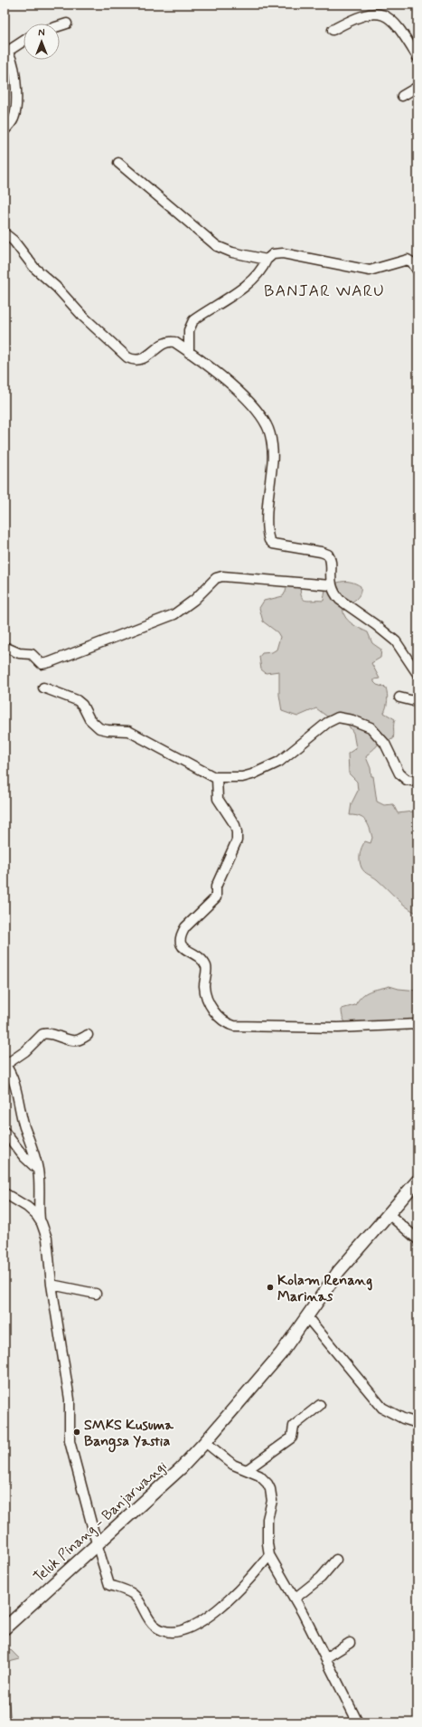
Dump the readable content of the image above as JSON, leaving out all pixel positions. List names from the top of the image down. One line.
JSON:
{"streets":{"main road":["Teluk Pinang - Banjarwangi"]},"districts":["BANJAR WARU"],"places":["Kolam Renang Marinas","SMKS Kusuma Bangsa Yastia"],"north":"top"}
